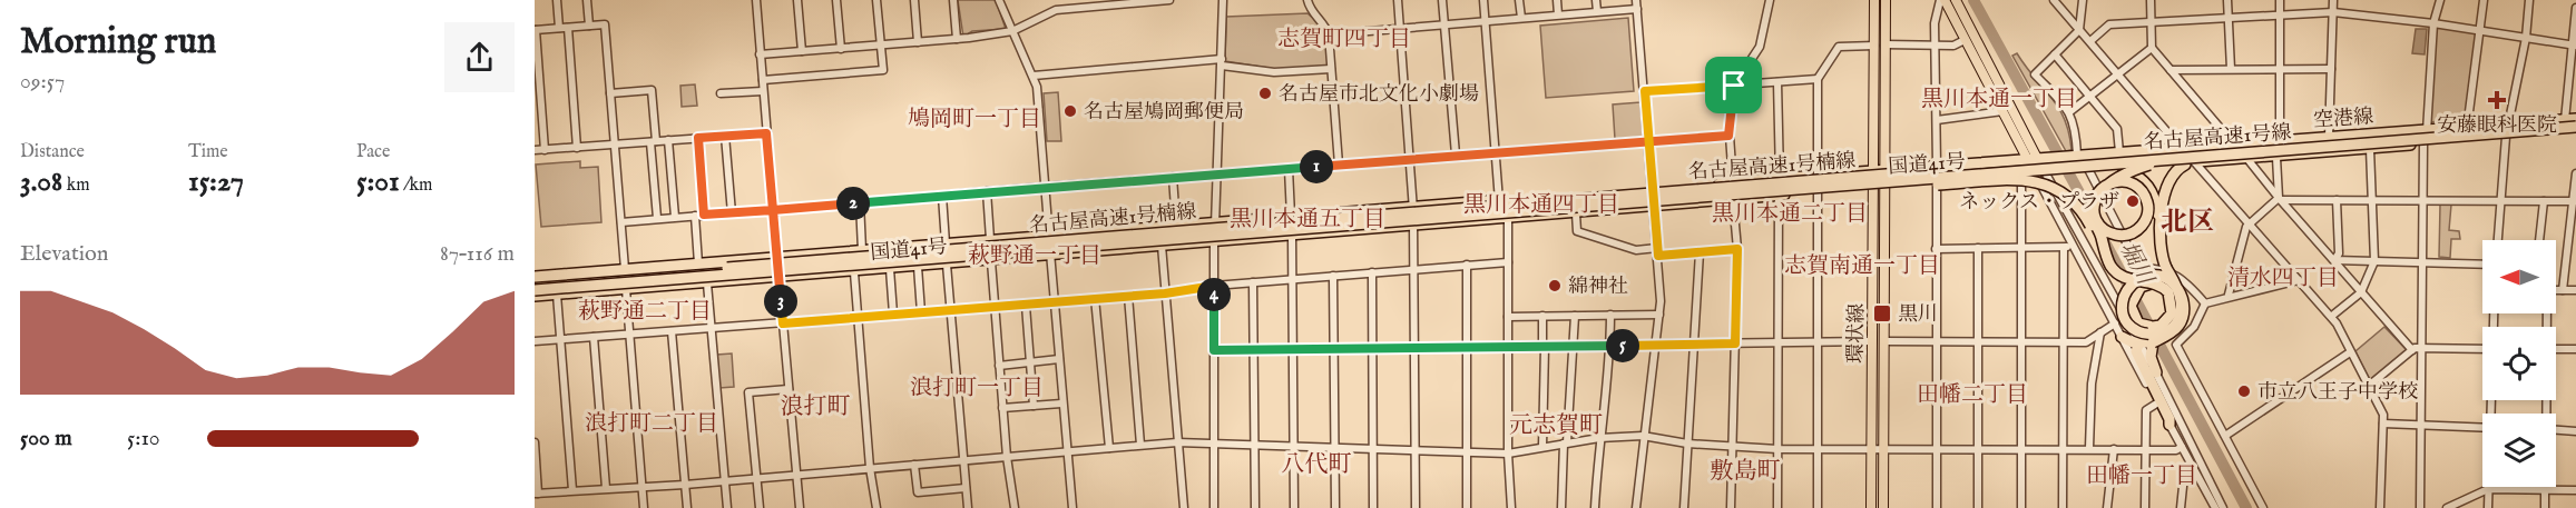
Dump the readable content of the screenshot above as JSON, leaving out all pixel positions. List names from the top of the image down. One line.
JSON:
{"streets":{"highway":["空港線","名古屋高速1号線","国道41号","名古屋高速1号楠線"],"main road":["環状線"]},"crossings":[["空港線","名古屋高速1号線"],["空港線","国道41号"],["名古屋高速1号線","名古屋高速1号楠線"],["国道41号","環状線"]],"districts":["志賀町四丁目","黒川本通一丁目","鳩岡町一丁目","黒川本通四丁目","黒川本通二丁目","黒川本通五丁目","北区","萩野通一丁目","志賀南通一丁目","清水四丁目","萩野通二丁目","浪打町一丁目","田幡二丁目","浪打町","浪打町二丁目","元志賀町","八代町","敷島町","田幡一丁目"],"water":["堀川"],"places":{"other":["名古屋市北文化小劇場","名古屋鳩岡郵便局","ネックス・プラザ","綿神社","市立八王子中学校"],"health":["安藤眼科医院"],"transit":["黒川"]},"north":"left","page":{"heading":["Morning run","09:57"],"stats":[["Distance","3.08 km"],["Time","15:27"],["Pace","5:01 /km"]],"pins":["1","2","4","3","5"],"chart":["Elevation","87–116 m"],"list":[{"name":"500 m","note":"5:10"}]}}
